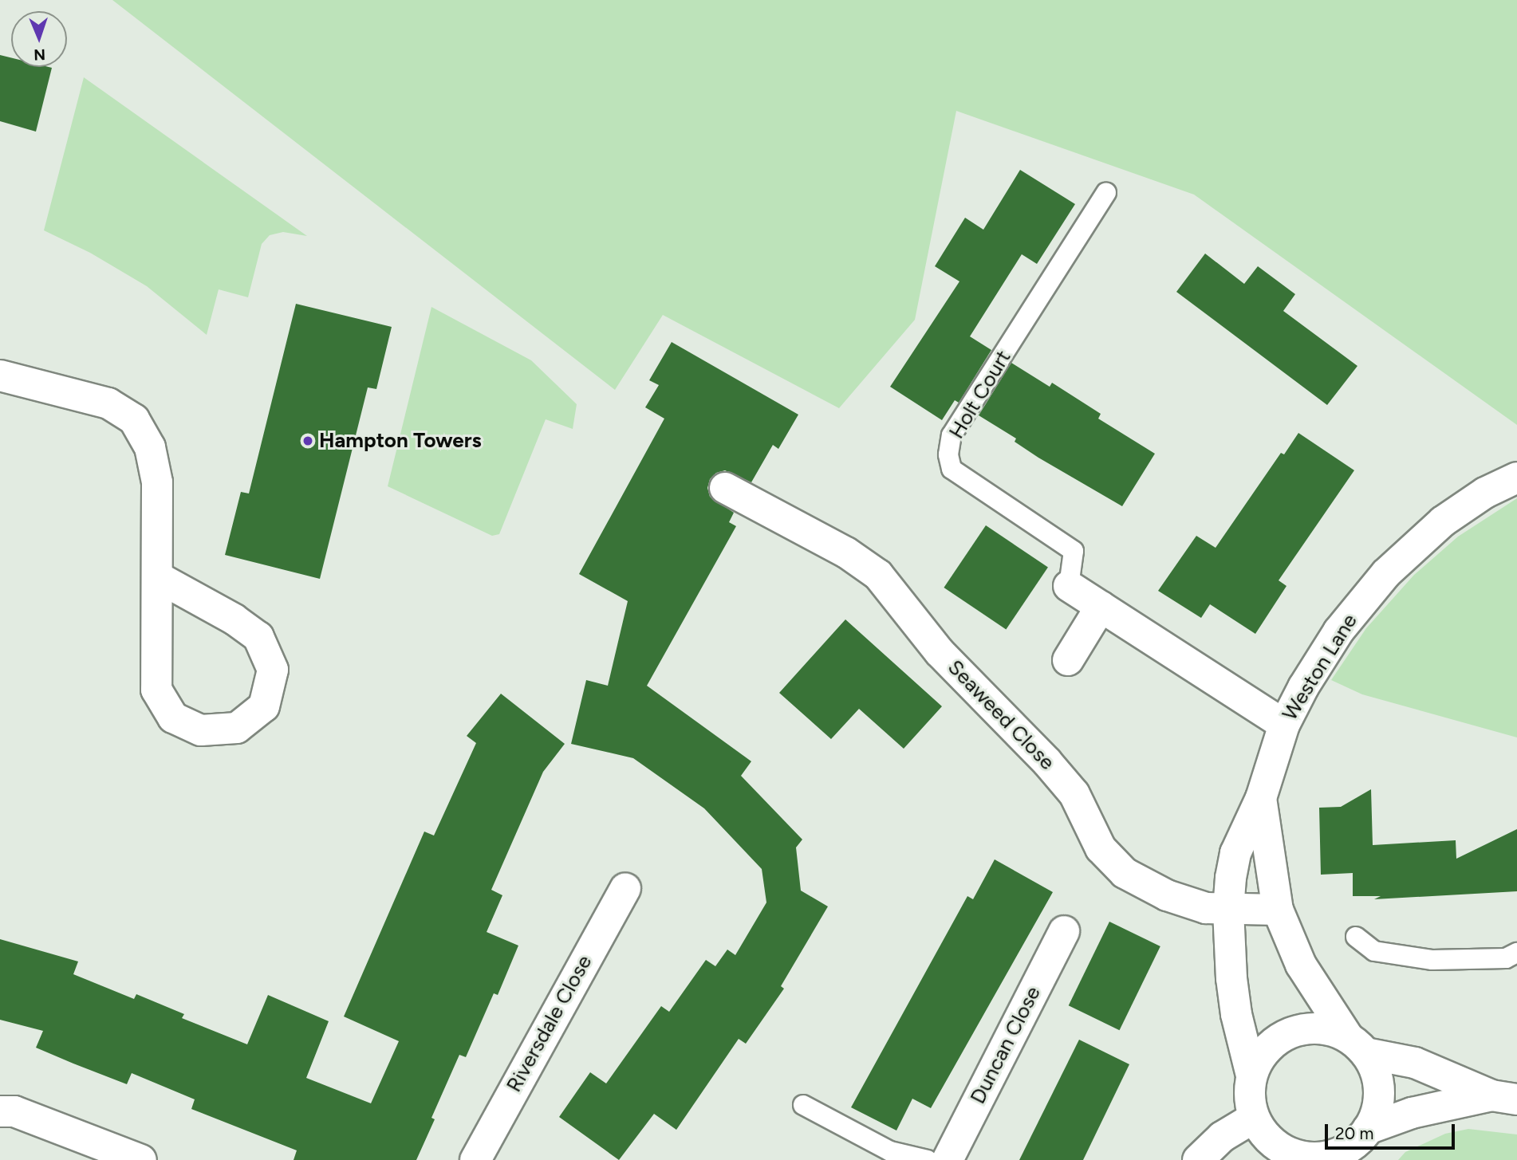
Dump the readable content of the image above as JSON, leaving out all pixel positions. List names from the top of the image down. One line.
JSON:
{"streets":{"street":["Holt Court","Weston Lane","Seaweed Close","Riversdale Close","Duncan Close"]},"crossings":[["Holt Court","Weston Lane"],["Weston Lane","Seaweed Close"]],"places":["Hampton Towers"],"scale_bar":"20 m","north":"bottom"}
